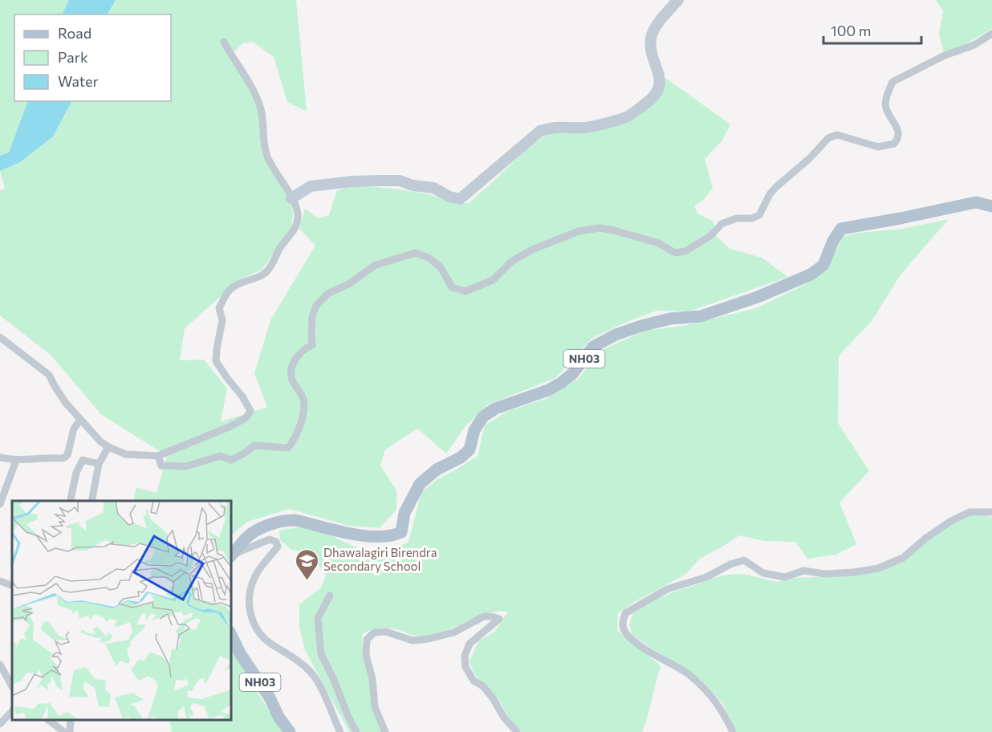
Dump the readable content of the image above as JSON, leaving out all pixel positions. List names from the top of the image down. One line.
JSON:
{"streets":{"main road":["NH03"]},"places":{"school or university":["Dhawalagiri Birendra Secondary School"]},"legend":["Road","Park","Water"],"scale_bar":"100 m"}
